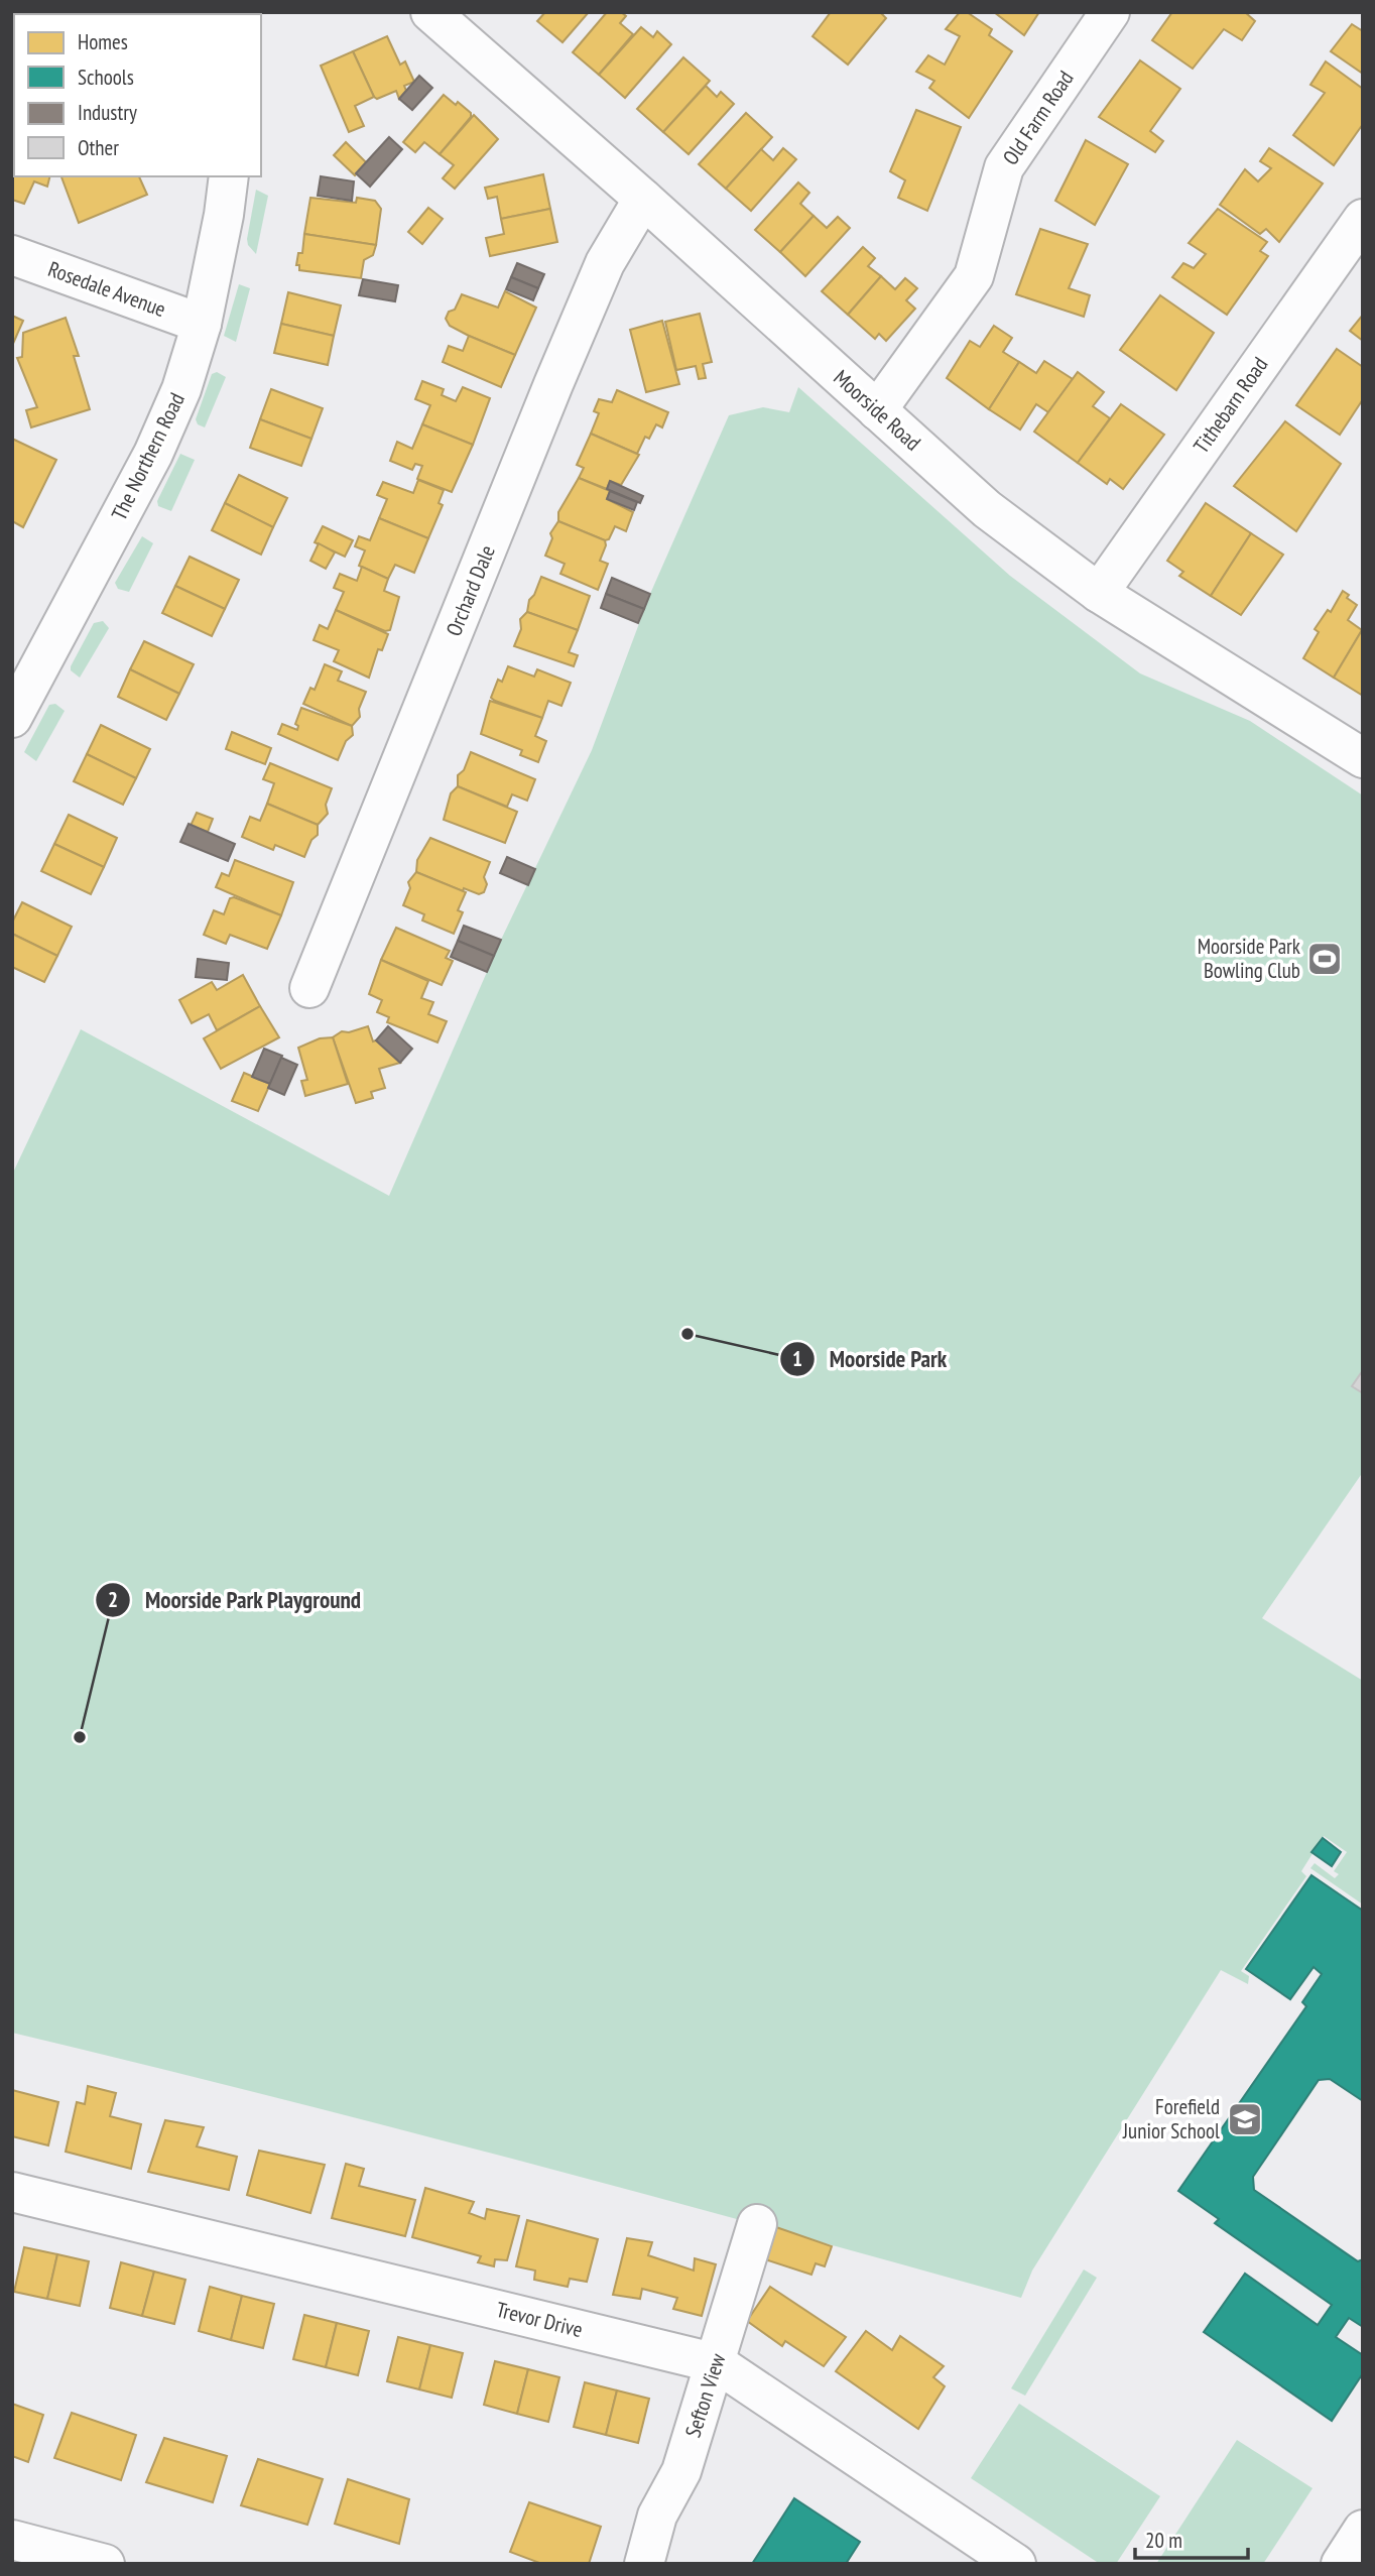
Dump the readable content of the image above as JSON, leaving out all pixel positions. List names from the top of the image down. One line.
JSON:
{"streets":{"street":["Old Farm Road","Rosedale Avenue","Tithebarn Road","Moorside Road","The Northern Road","Orchard Dale","Trevor Drive","Sefton View"]},"crossings":[["Old Farm Road","Moorside Road"],["Rosedale Avenue","The Northern Road"],["Tithebarn Road","Moorside Road"],["Moorside Road","Orchard Dale"],["Trevor Drive","Sefton View"]],"places":{"sports":["Moorside Park Bowling Club"],"other":["Moorside Park","Moorside Park Playground"],"school or university":["Forefield Junior School"]},"legend":["Homes","Schools","Industry","Other"],"scale_bar":"20 m"}
